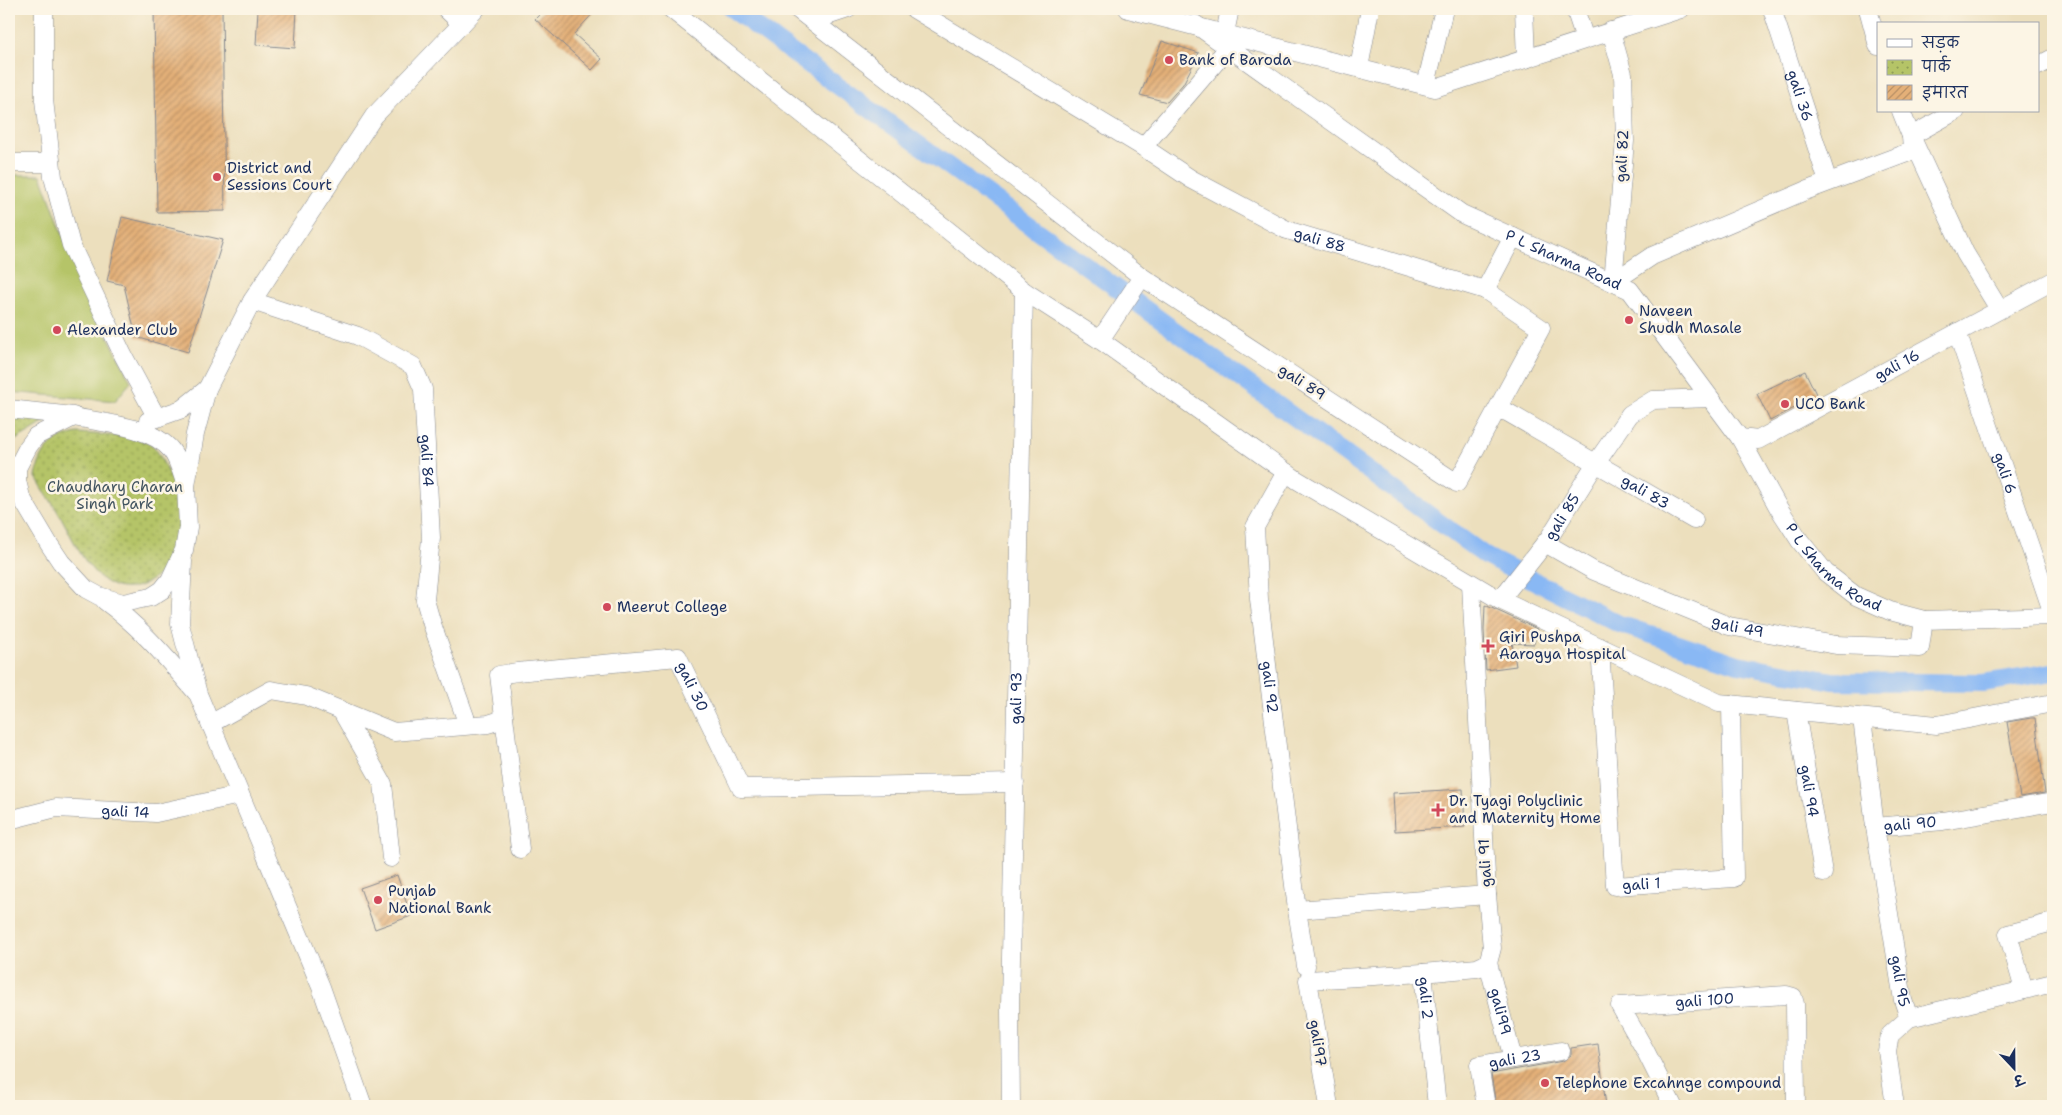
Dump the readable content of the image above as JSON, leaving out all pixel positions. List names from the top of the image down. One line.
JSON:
{"streets":{"street":["gali 36","gali 82","gali 88","P L Sharma Road","gali 16","gali 89","gali 84","gali 6","gali 83","gali 85","gali 49","gali 30","gali 92","gali 93","gali 94","gali 14","gali 90","gali 91","gali 1","gali 95","gali 2","gali 100","gali99","gali97","gali 23"]},"crossings":[["gali 82","P L Sharma Road"],["gali 88","gali 89"],["gali 88","gali 83"],["P L Sharma Road","gali 16"],["P L Sharma Road","gali 6"],["P L Sharma Road","gali 85"],["P L Sharma Road","gali 49"],["gali 16","gali 6"],["gali 89","gali 83"],["gali 83","gali 85"],["gali 85","gali 49"],["gali 30","gali 93"],["gali 92","gali 91"],["gali 90","gali 95"],["gali 91","gali99"],["gali 2","gali97"],["gali99","gali 23"]],"parks":["Chaudhary Charan Singh Park"],"places":{"other":["Bank of Baroda","District and Sessions Court","Naveen Shudh Masale","Alexander Club","UCO Bank","Meerut College","Punjab National Bank","Telephone Excahnge compound"],"health":["Giri Pushpa Aarogya Hospital","Dr. Tyagi Polyclinic and Maternity Home"]},"legend":["सड़क","पार्क","इमारत"],"north":"bottom"}
